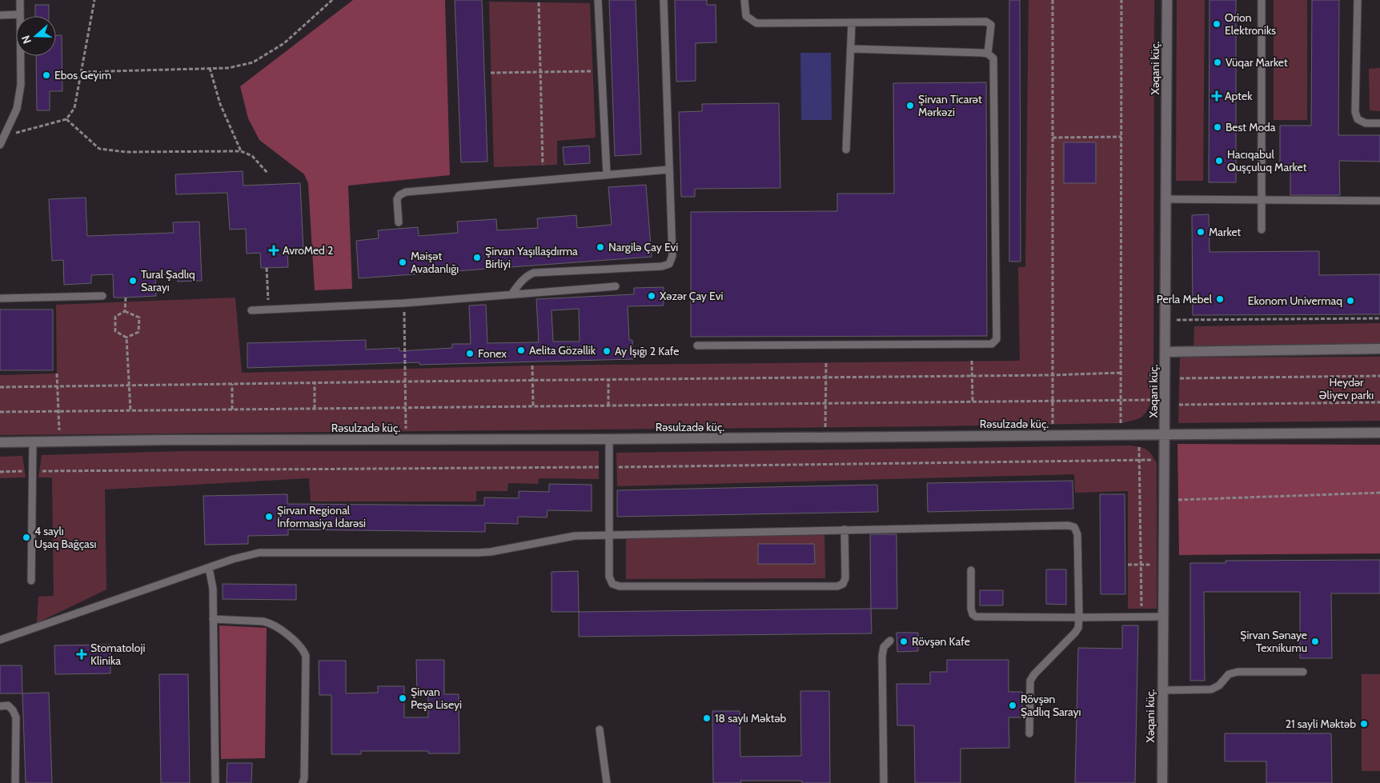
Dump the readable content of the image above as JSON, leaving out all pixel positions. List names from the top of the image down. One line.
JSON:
{"streets":{"main road":["Xəqani küç.","Rəsulzadə küç."]},"crossings":[["Xəqani küç.","Rəsulzadə küç."]],"parks":["Heydər Əliyev parkı"],"places":{"other":["Orion Elektroniks","Vüqar Market","Ebos Geyim","Şirvan Ticarət Mərkəzi","Best Moda","Hacıqabul Quşçuluq Market","Market","Nargilə Çay Evi","Şirvan Yaşıllaşdırma Birliyi","Məişət Avadanlığı","Tural Şadlıq Sarayı","Xəzər Çay Evi","Perla Mebel","Ekonom Univermaq","Aelita Gözəllik","Ay İşığı 2 Kafe","Fonex","Şirvan Regional İnformasiya İdarəsi","4 saylı Uşaq Bağçası","Rövşən Kafe","Şirvan Sənaye Texnikumu","Şirvan Peşə Liseyi","Rövşən Şadlıq Sarayı","18 saylı Məktəb","21 sayli Məktəb"],"health":["Aptek","AvroMed 2","Stomatoloji Klinika"]},"north":"left"}
